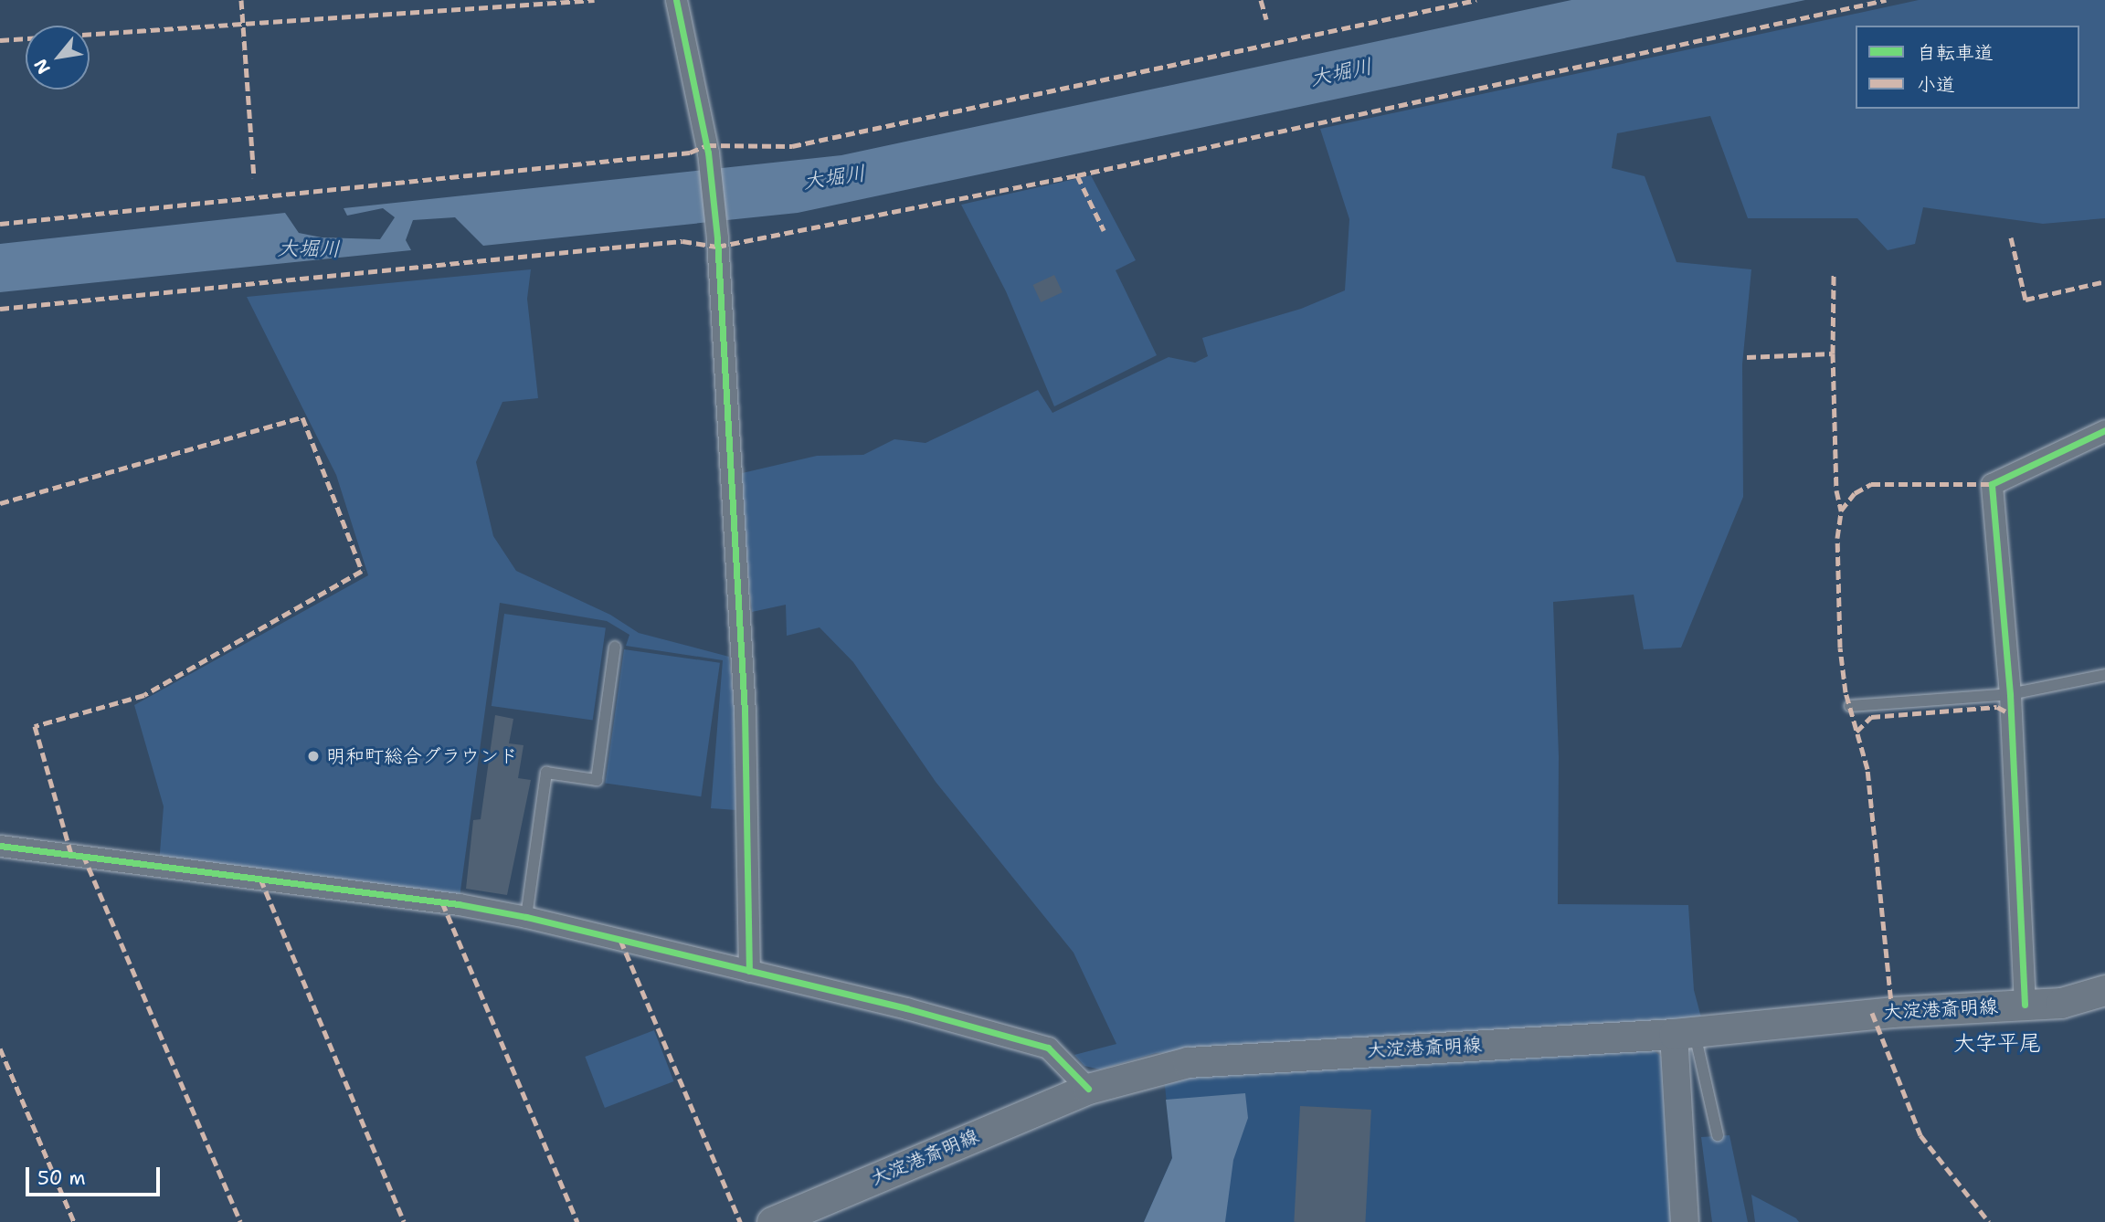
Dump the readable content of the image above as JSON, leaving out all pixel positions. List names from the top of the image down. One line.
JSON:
{"streets":{"main road":["大淀港斎明線"]},"districts":["大字平尾"],"water":["大堀川"],"places":["明和町総合グラウンド"],"legend":["自転車道","小道"],"scale_bar":"50 m","north":"bottom left"}
